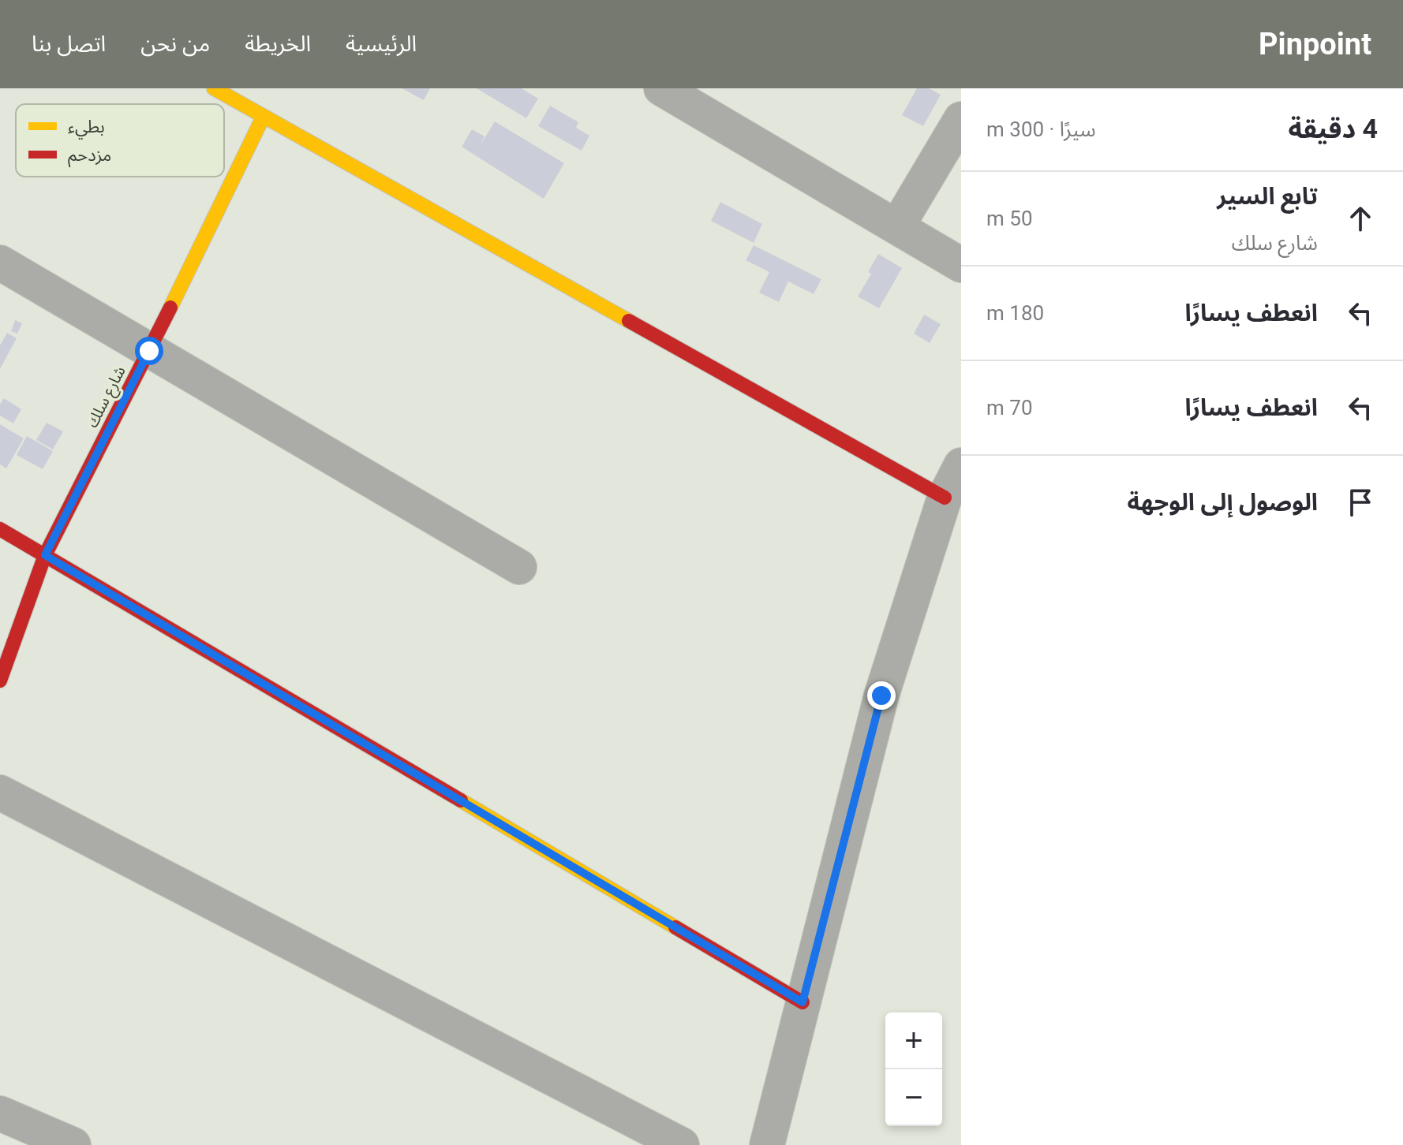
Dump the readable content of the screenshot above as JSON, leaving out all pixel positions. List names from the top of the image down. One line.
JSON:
{"streets":{"street":["شارع سلك"]},"legend":["بطيء","مزدحم"],"page":{"header":"Pinpoint","nav":["الرئيسية","الخريطة","من نحن","اتصل بنا"],"heading":["4 دقيقة","سيرًا · 300 m"],"list":[["تابع السير","شارع سلك","50 m"],["انعطف يسارًا","180 m"],["انعطف يسارًا","70 m"],"الوصول إلى الوجهة"],"map_buttons":["+","−"]}}
